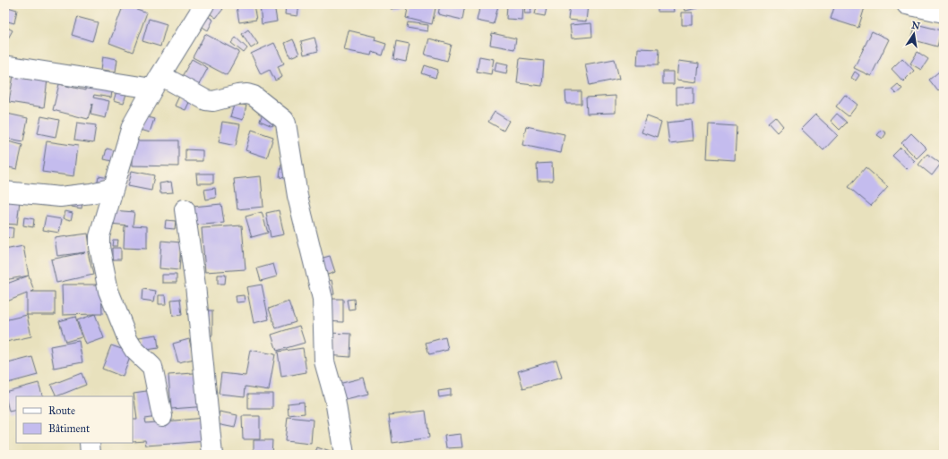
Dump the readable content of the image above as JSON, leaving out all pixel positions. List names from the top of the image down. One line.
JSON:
{"legend":["Route","Bâtiment"],"north":"top"}
